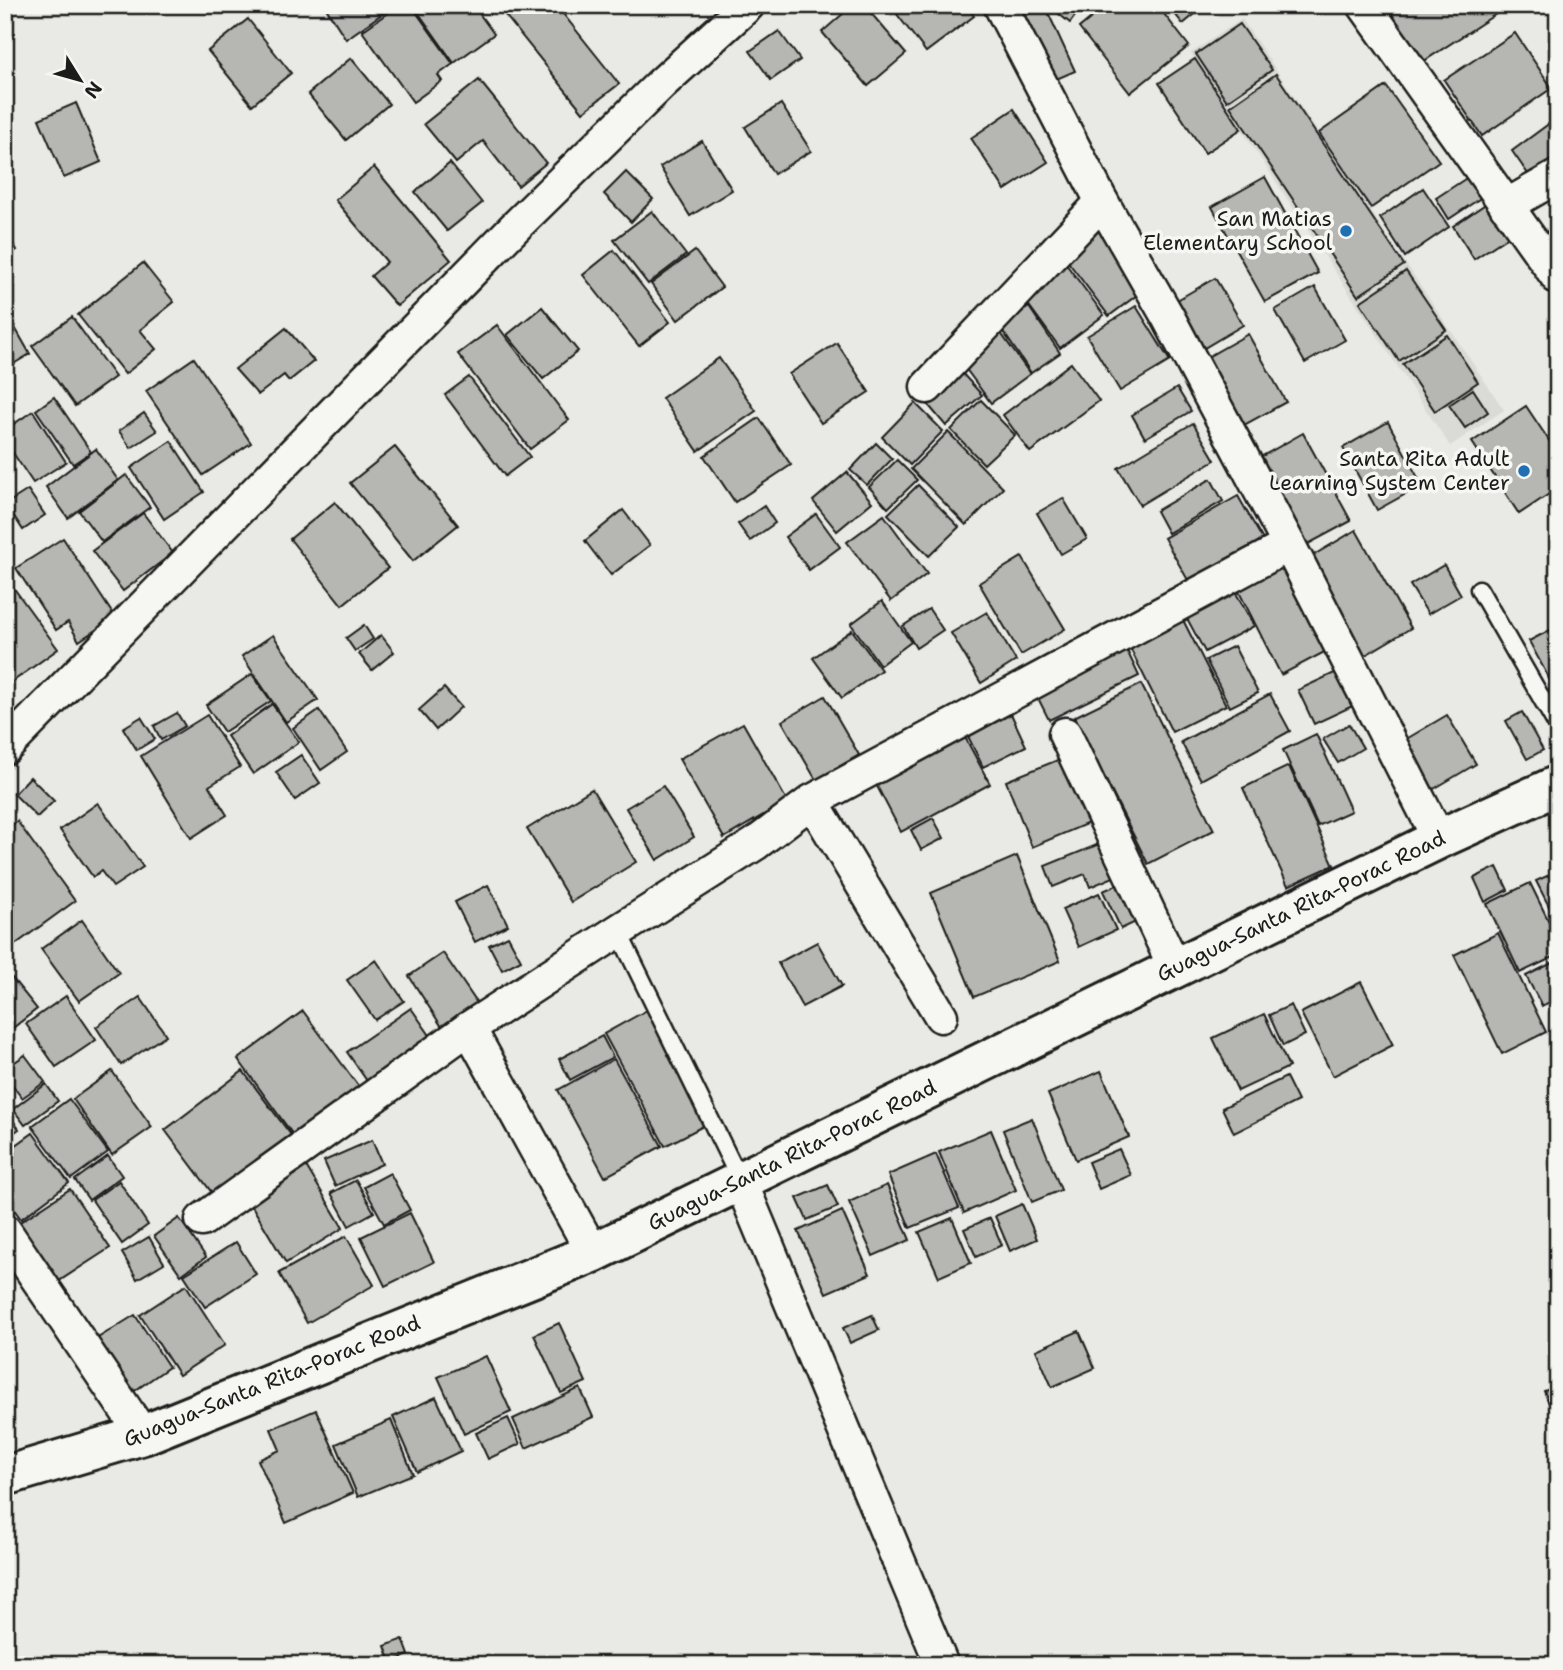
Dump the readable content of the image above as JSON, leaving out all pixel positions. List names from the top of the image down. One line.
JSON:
{"streets":{"main road":["Guagua-Santa Rita-Porac Road"]},"places":["San Matias Elementary School","Santa Rita Adult Learning System Center"],"north":"bottom right"}
